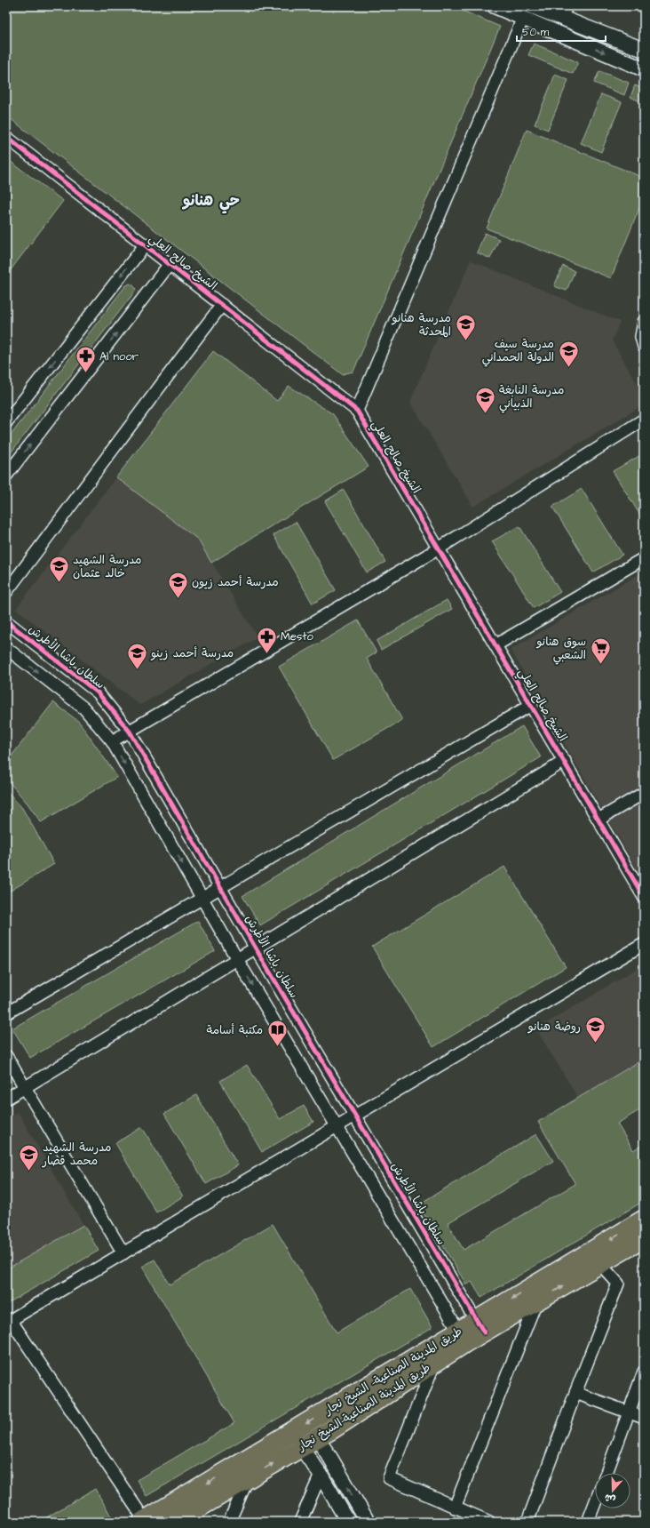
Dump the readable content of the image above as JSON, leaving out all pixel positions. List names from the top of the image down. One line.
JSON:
{"streets":{"main road":["طريق المدينة الصناعية- الشيخ نجار","طريق المدينة الصناعية-الشيخ نجار"],"street":["الشيخ صالح العلي","سلطان باشا الأطرش"]},"crossings":[["سلطان باشا الأطرش","طريق المدينة الصناعية- الشيخ نجار"],["طريق المدينة الصناعية- الشيخ نجار","طريق المدينة الصناعية-الشيخ نجار"]],"districts":["حي هنانو"],"places":{"school or university":["مدرسة هنانو المحدثة","مدرسة سيف الدولة الحمداني","مدرسة النابغة الذبياني","مدرسة الشهيد خالد عثمان","مدرسة أحمد زيون","مدرسة أحمد زينو","روضة هنانو","مدرسة الشهيد محمد قصار"],"pharmacy":["Al noor","Mesto"],"supermarket":["سوق هنانو الشعبي"],"library":["مكتبة أسامة"]},"scale_bar":"50 m","north":"bottom"}
